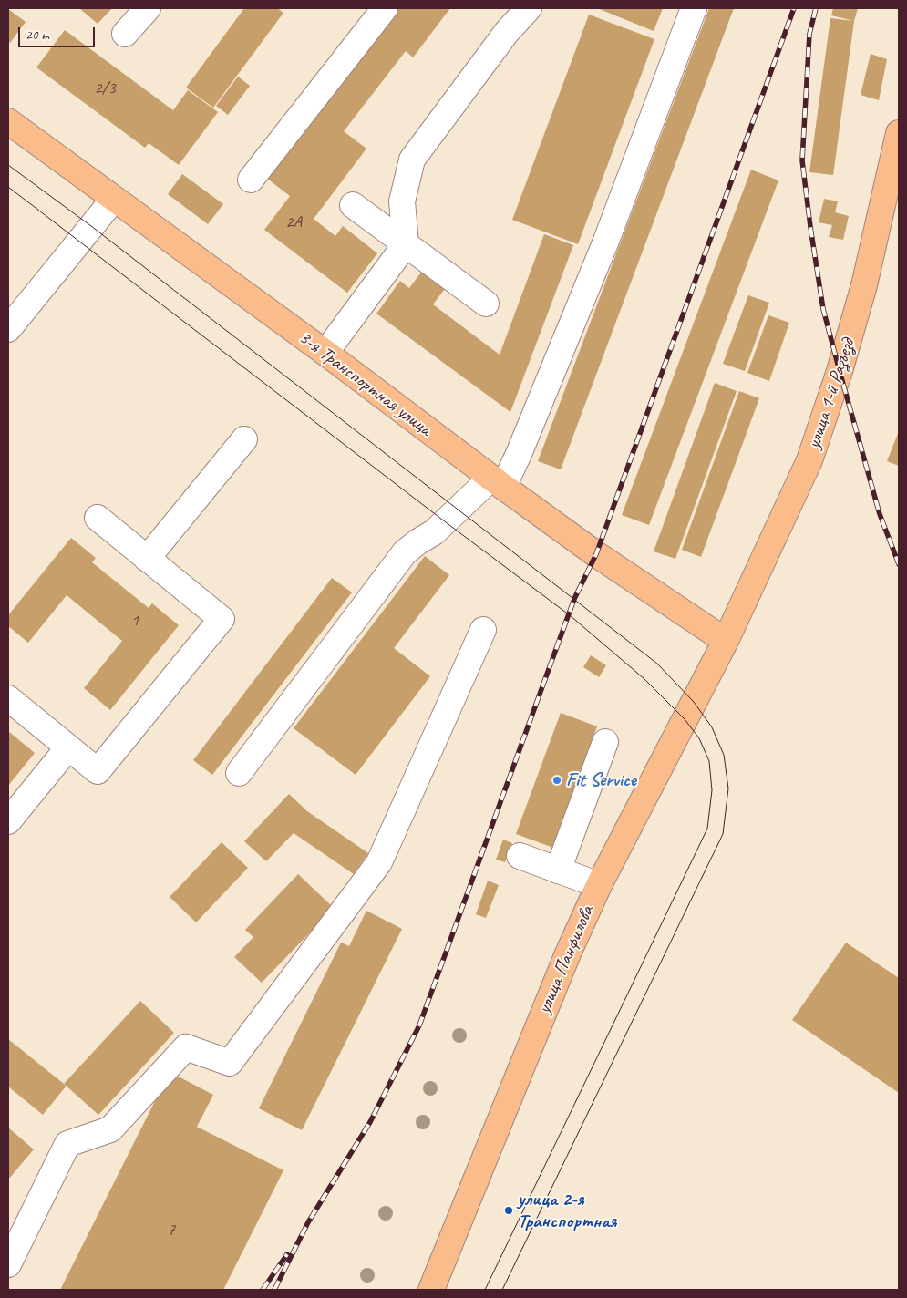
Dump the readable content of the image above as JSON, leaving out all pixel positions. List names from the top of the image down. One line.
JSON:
{"streets":{"main road":["3-я Транспортная улица","улица 1-й Разъезд","улица Панфилова"]},"crossings":[["3-я Транспортная улица","улица 1-й Разъезд"],["3-я Транспортная улица","улица Панфилова"],["улица 1-й Разъезд","улица Панфилова"]],"places":["Fit Service","улица 2-я Транспортная"],"house_numbers":["2/3","2А","1","7"],"scale_bar":"20 m"}
